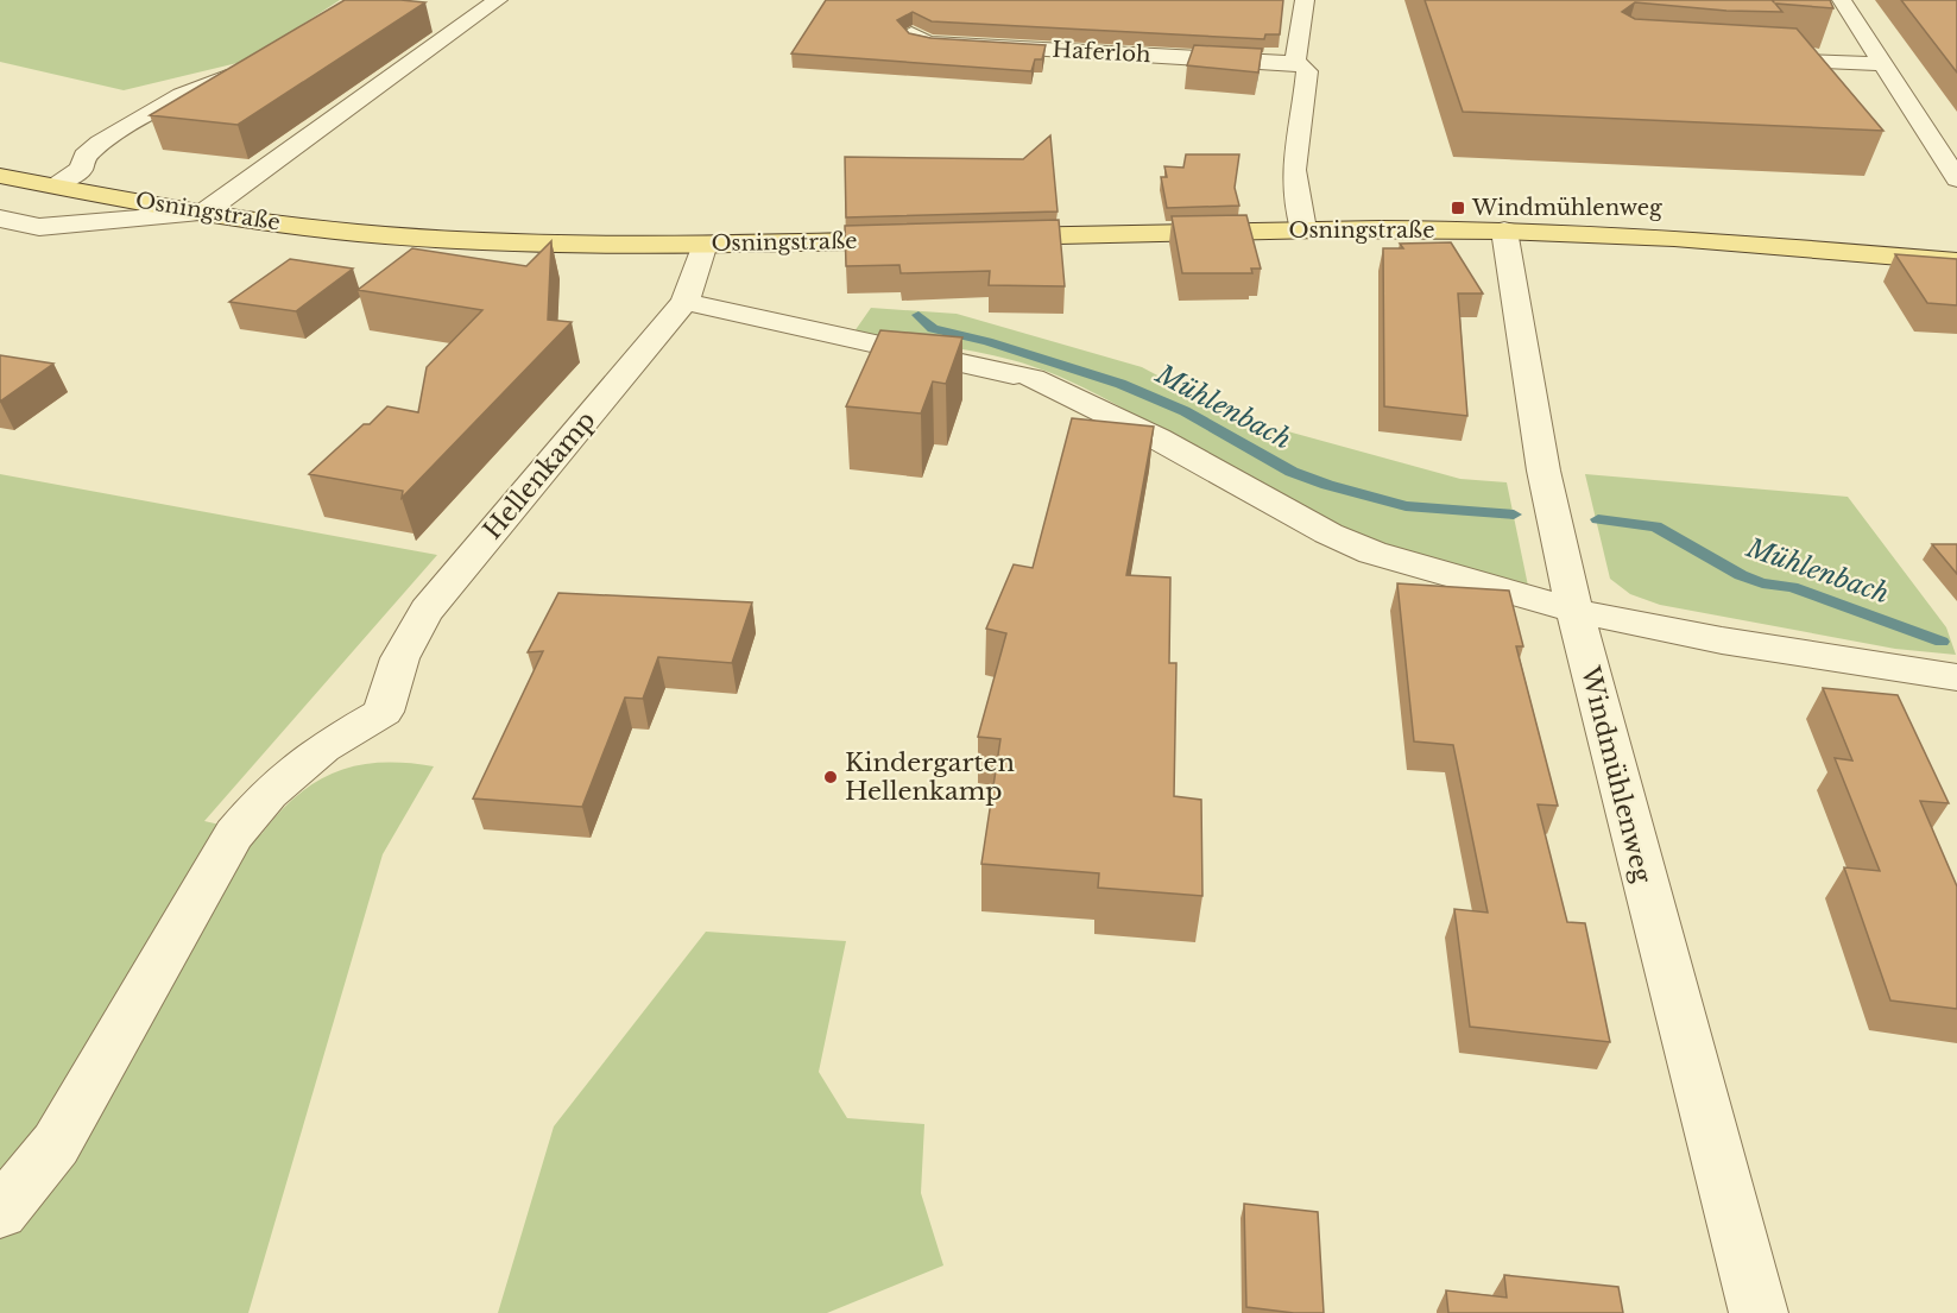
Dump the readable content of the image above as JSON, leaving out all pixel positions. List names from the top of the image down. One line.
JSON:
{"streets":{"main road":["Osningstraße"],"street":["Haferloh","Hellenkamp","Windmühlenweg"]},"crossings":[["Osningstraße","Hellenkamp"],["Osningstraße","Windmühlenweg"]],"water":["Mühlenbach"],"places":{"transit":["Windmühlenweg"],"other":["Kindergarten Hellenkamp"]}}
